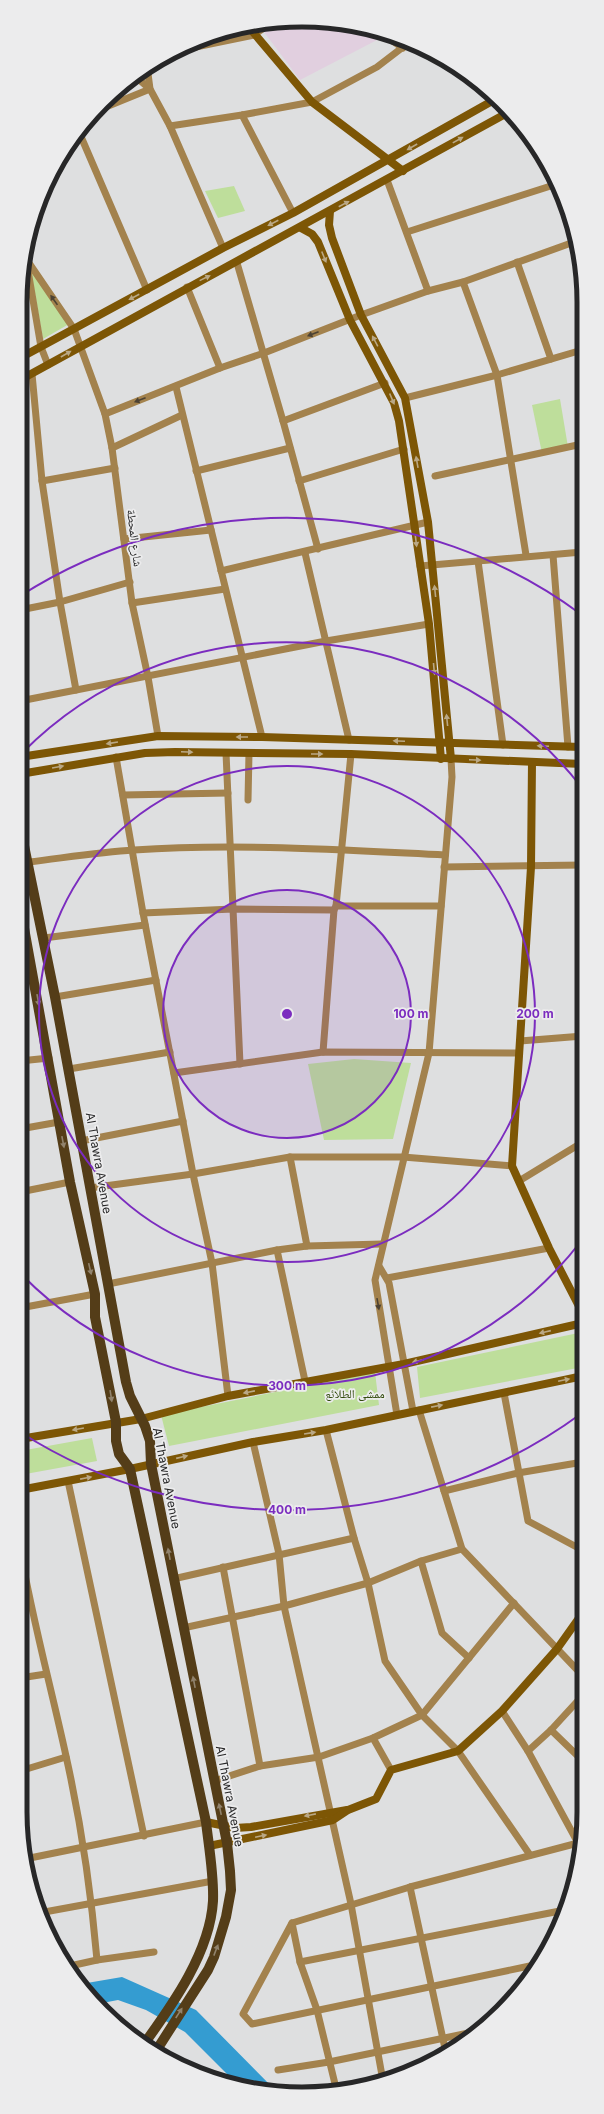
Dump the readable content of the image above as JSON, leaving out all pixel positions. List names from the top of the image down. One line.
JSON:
{"streets":{"main road":["Al Thawra Avenue"],"street":["شارع المحطة"]},"parks":["ممشى الطلائع"],"rings":["100 m","200 m","300 m","400 m"]}
